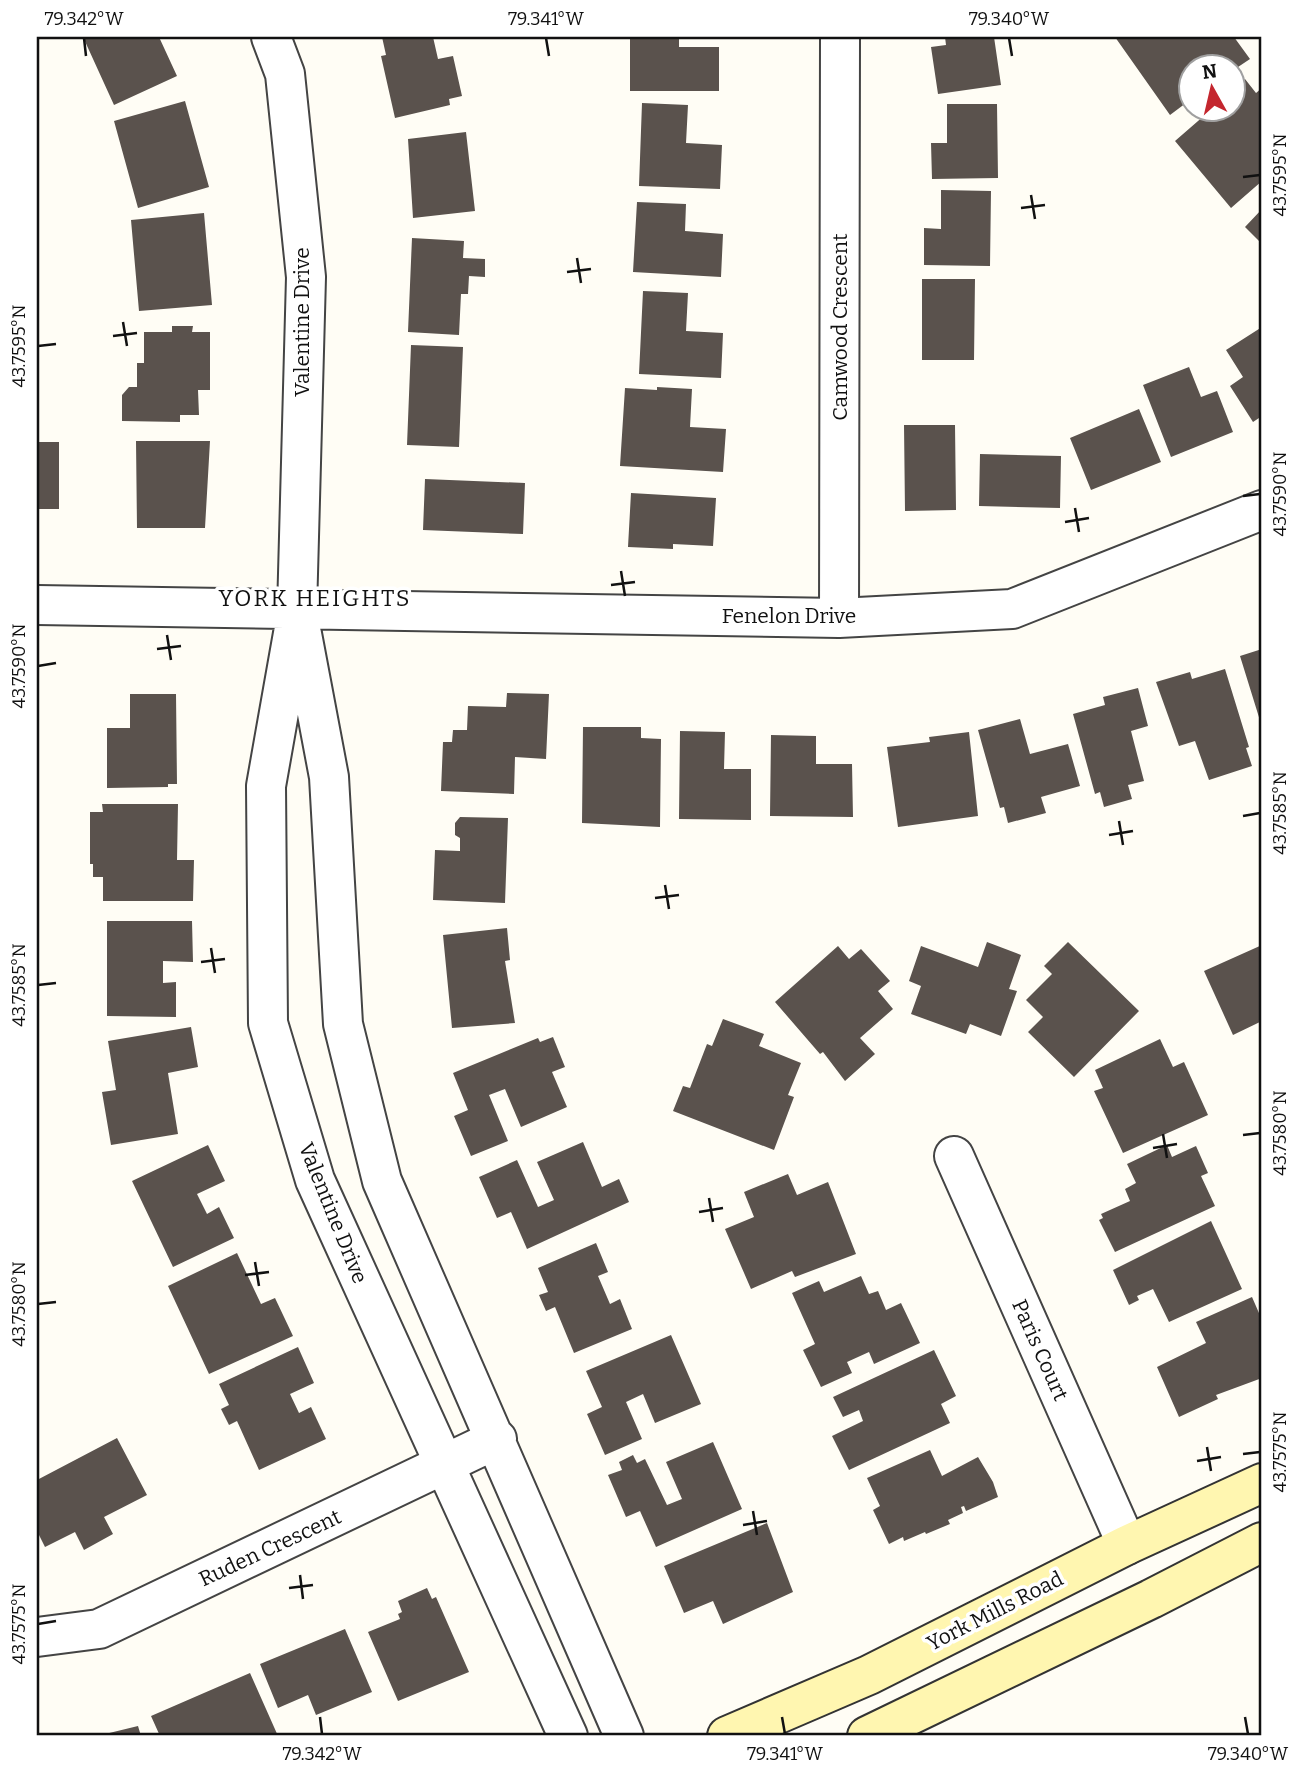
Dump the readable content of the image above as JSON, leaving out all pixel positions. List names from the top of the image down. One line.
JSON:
{"streets":{"main road":["York Mills Road"],"street":["Valentine Drive","Camwood Crescent","Fenelon Drive","Paris Court","Ruden Crescent"]},"crossings":[["Valentine Drive","Fenelon Drive"],["Valentine Drive","Ruden Crescent"],["Camwood Crescent","Fenelon Drive"],["Paris Court","York Mills Road"]],"districts":["YORK HEIGHTS"],"north":"top","coordinates":["79.342°W","79.341°W","79.340°W","43.7595°N","43.7590°N","43.7585°N","43.7580°N","43.7575°N"]}
